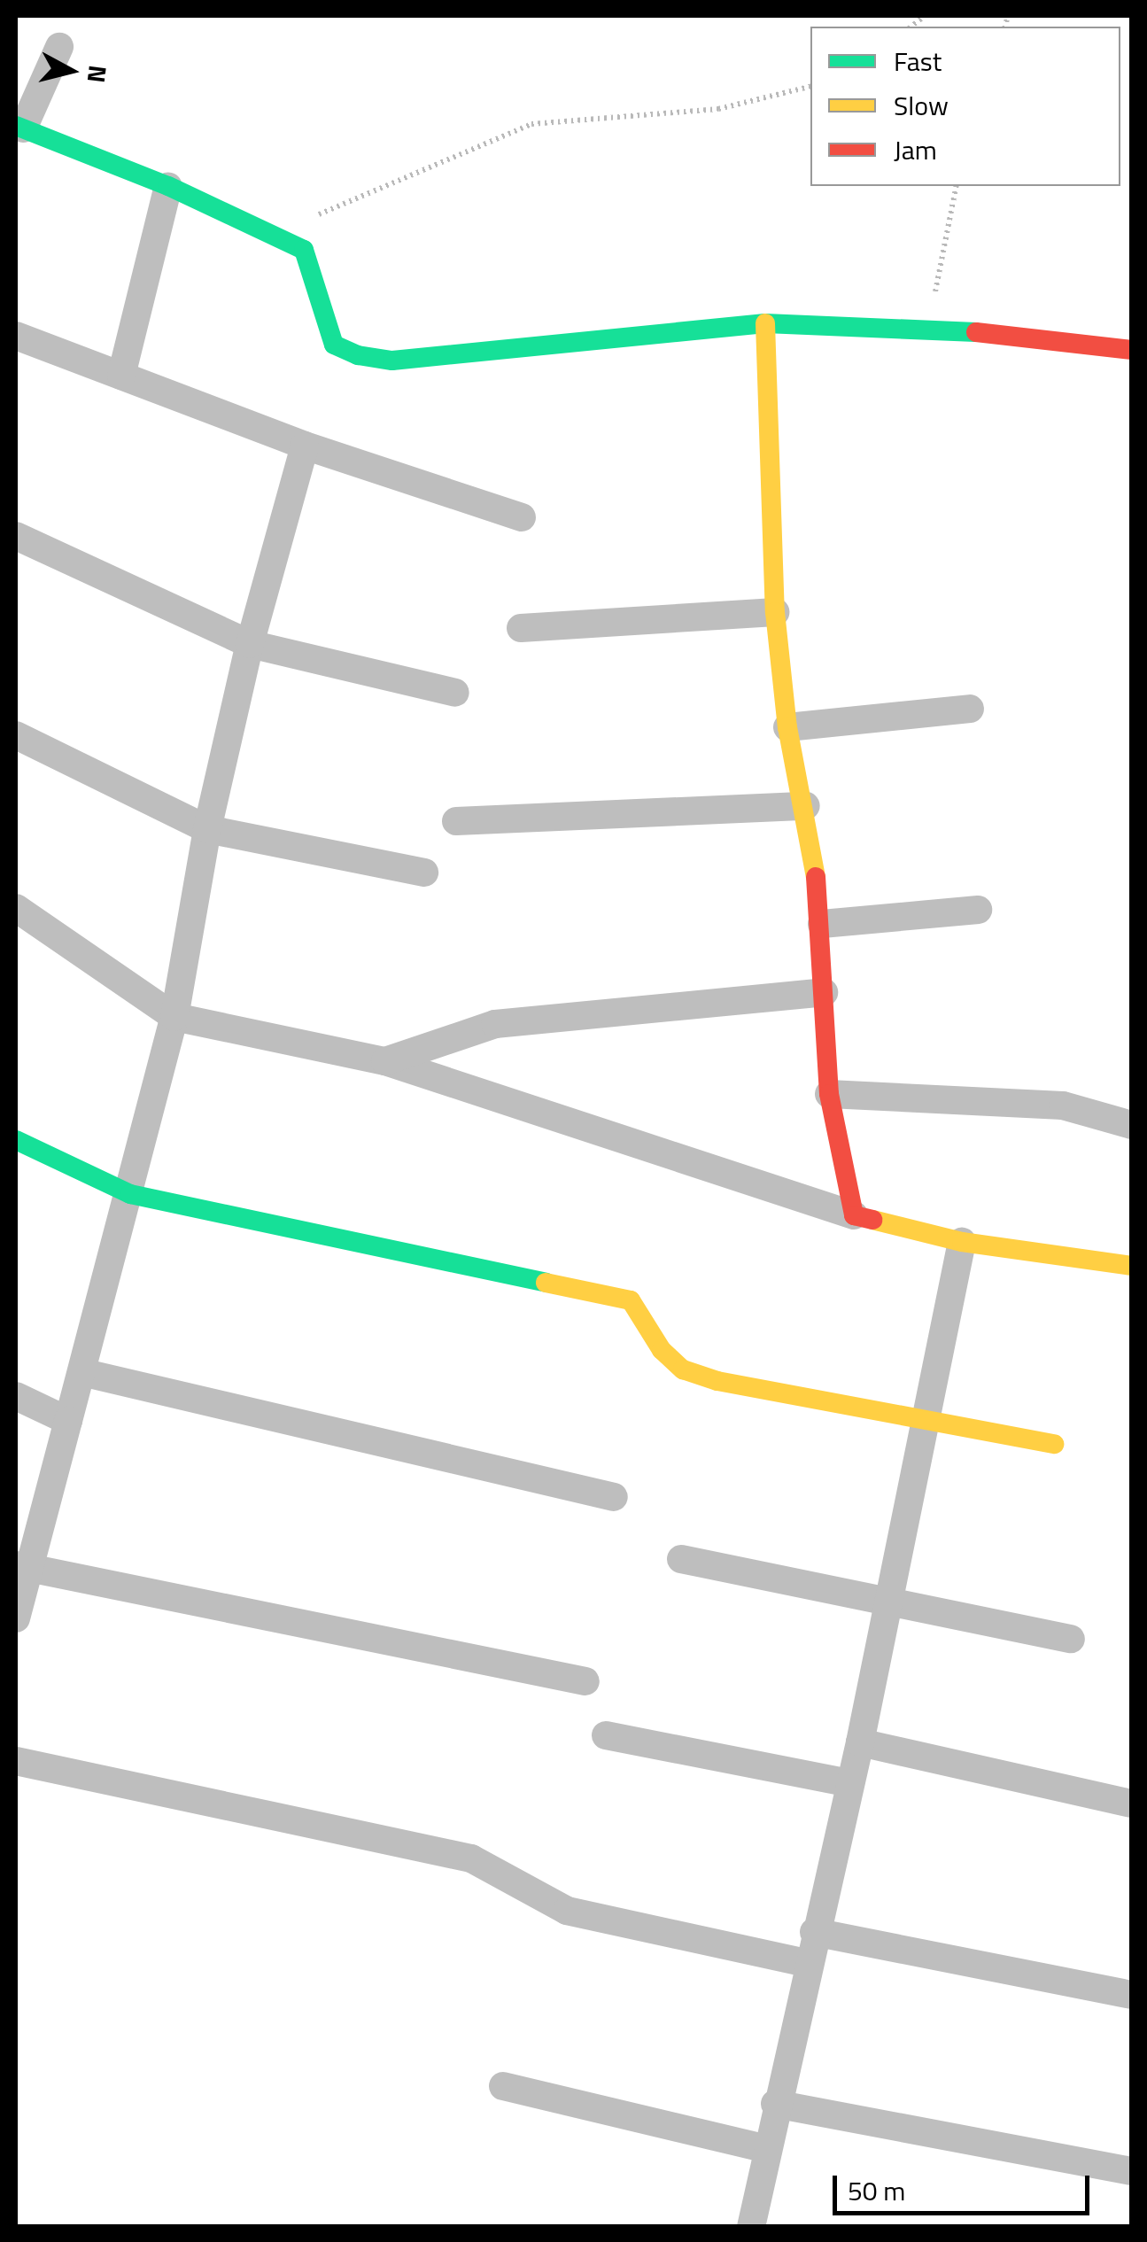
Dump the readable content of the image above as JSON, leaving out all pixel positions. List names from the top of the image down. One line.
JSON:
{"legend":["Fast","Slow","Jam"],"scale_bar":"50 m","north":"right"}
